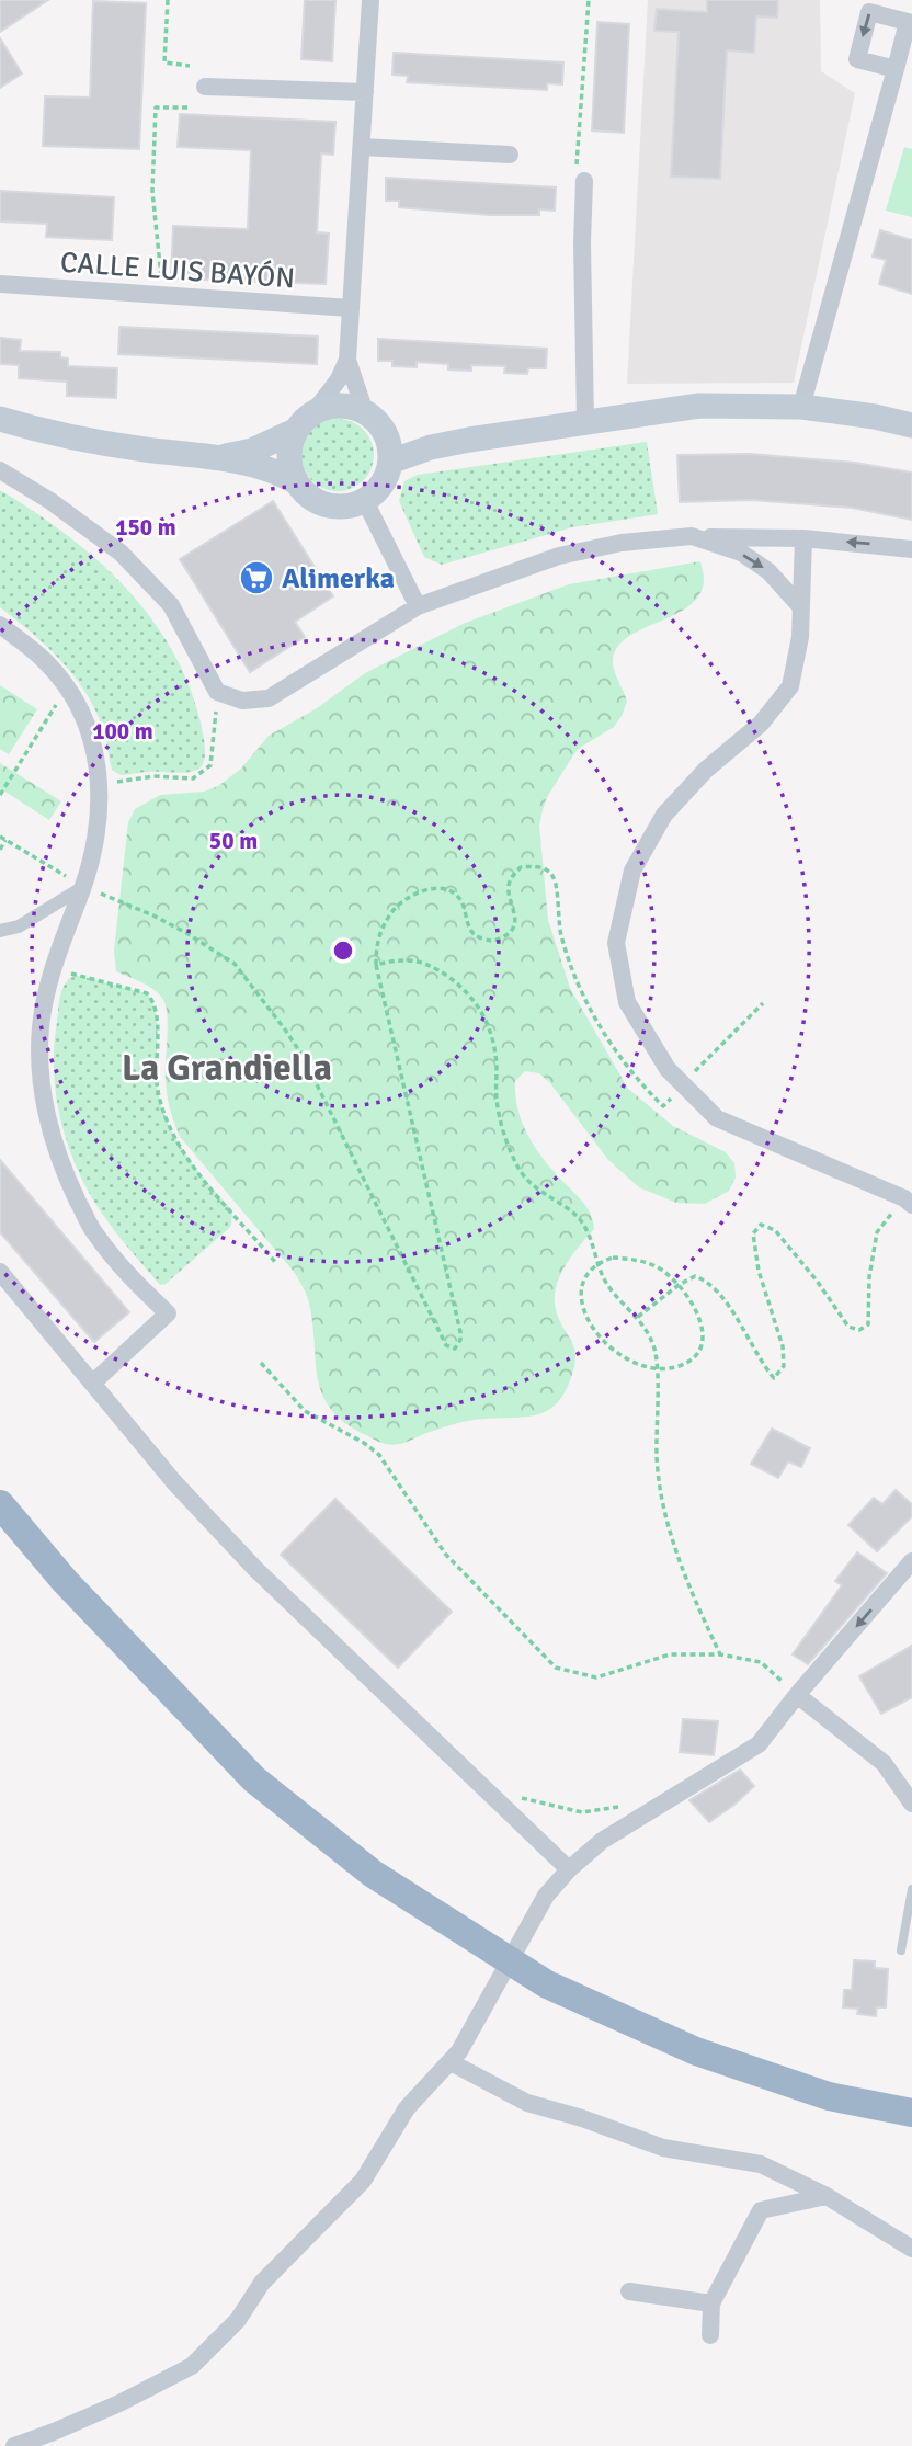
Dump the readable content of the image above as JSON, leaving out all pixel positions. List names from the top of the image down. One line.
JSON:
{"streets":{"street":["CALLE LUIS BAYÓN"]},"districts":["La Grandiella"],"places":{"supermarket":["Alimerka"]},"rings":["150 m","100 m","50 m"]}
